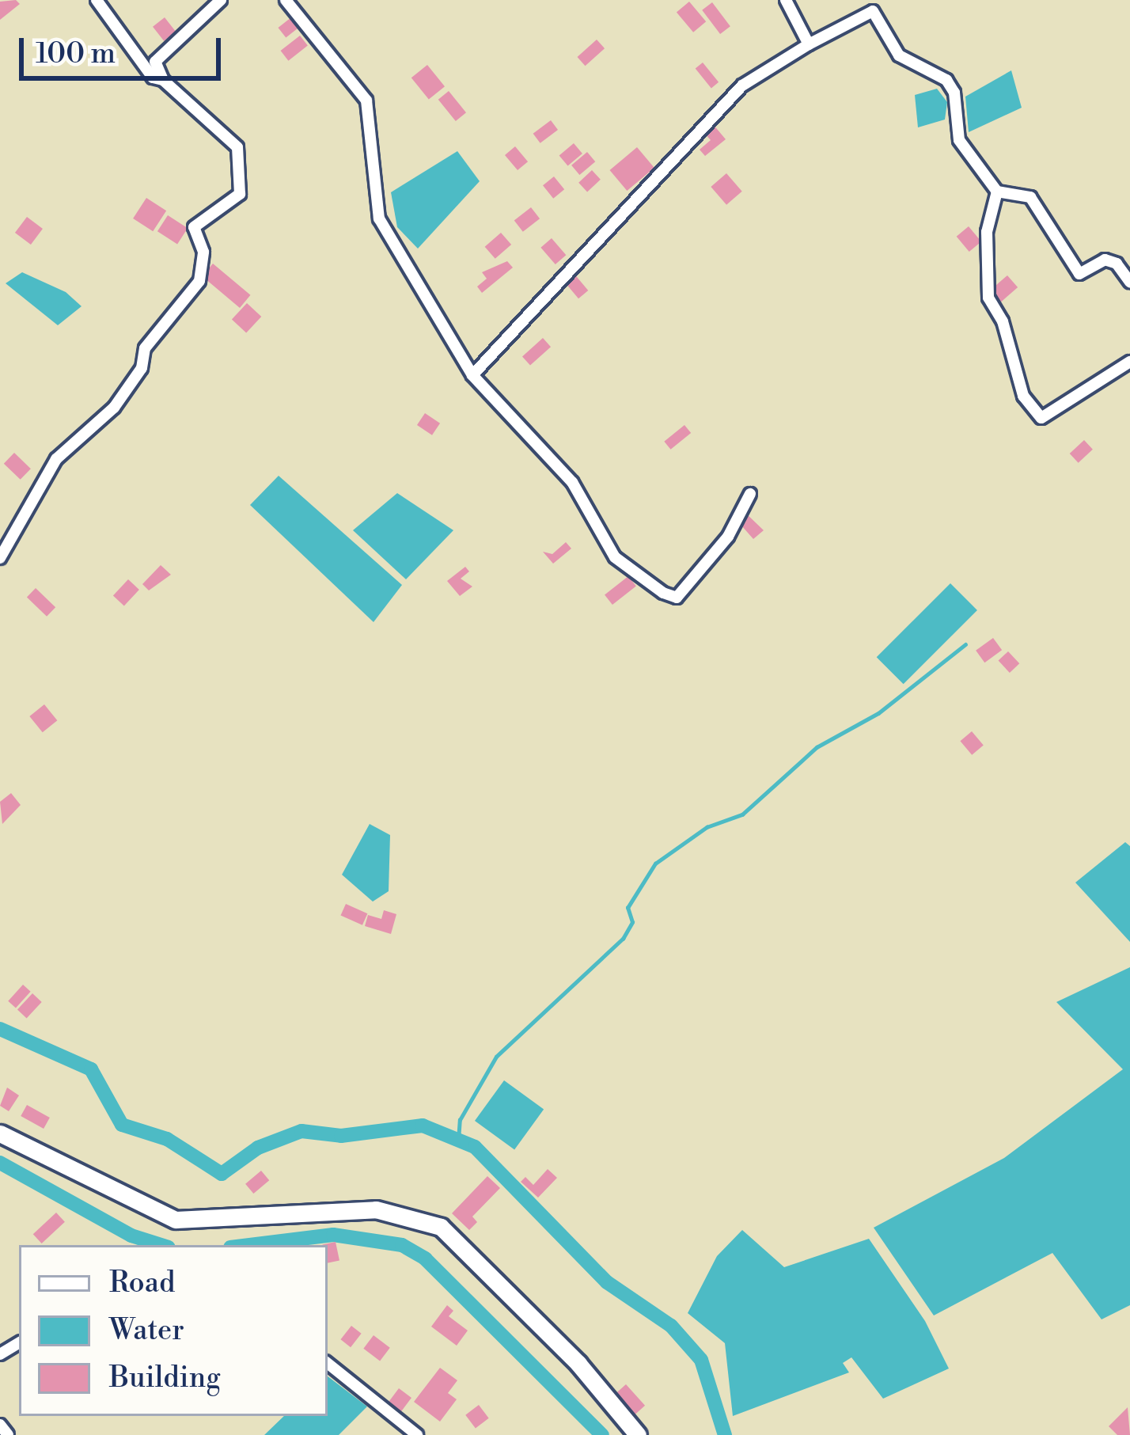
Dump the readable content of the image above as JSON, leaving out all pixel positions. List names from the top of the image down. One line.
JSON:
{"legend":["Road","Water","Building"],"scale_bar":"100 m"}
